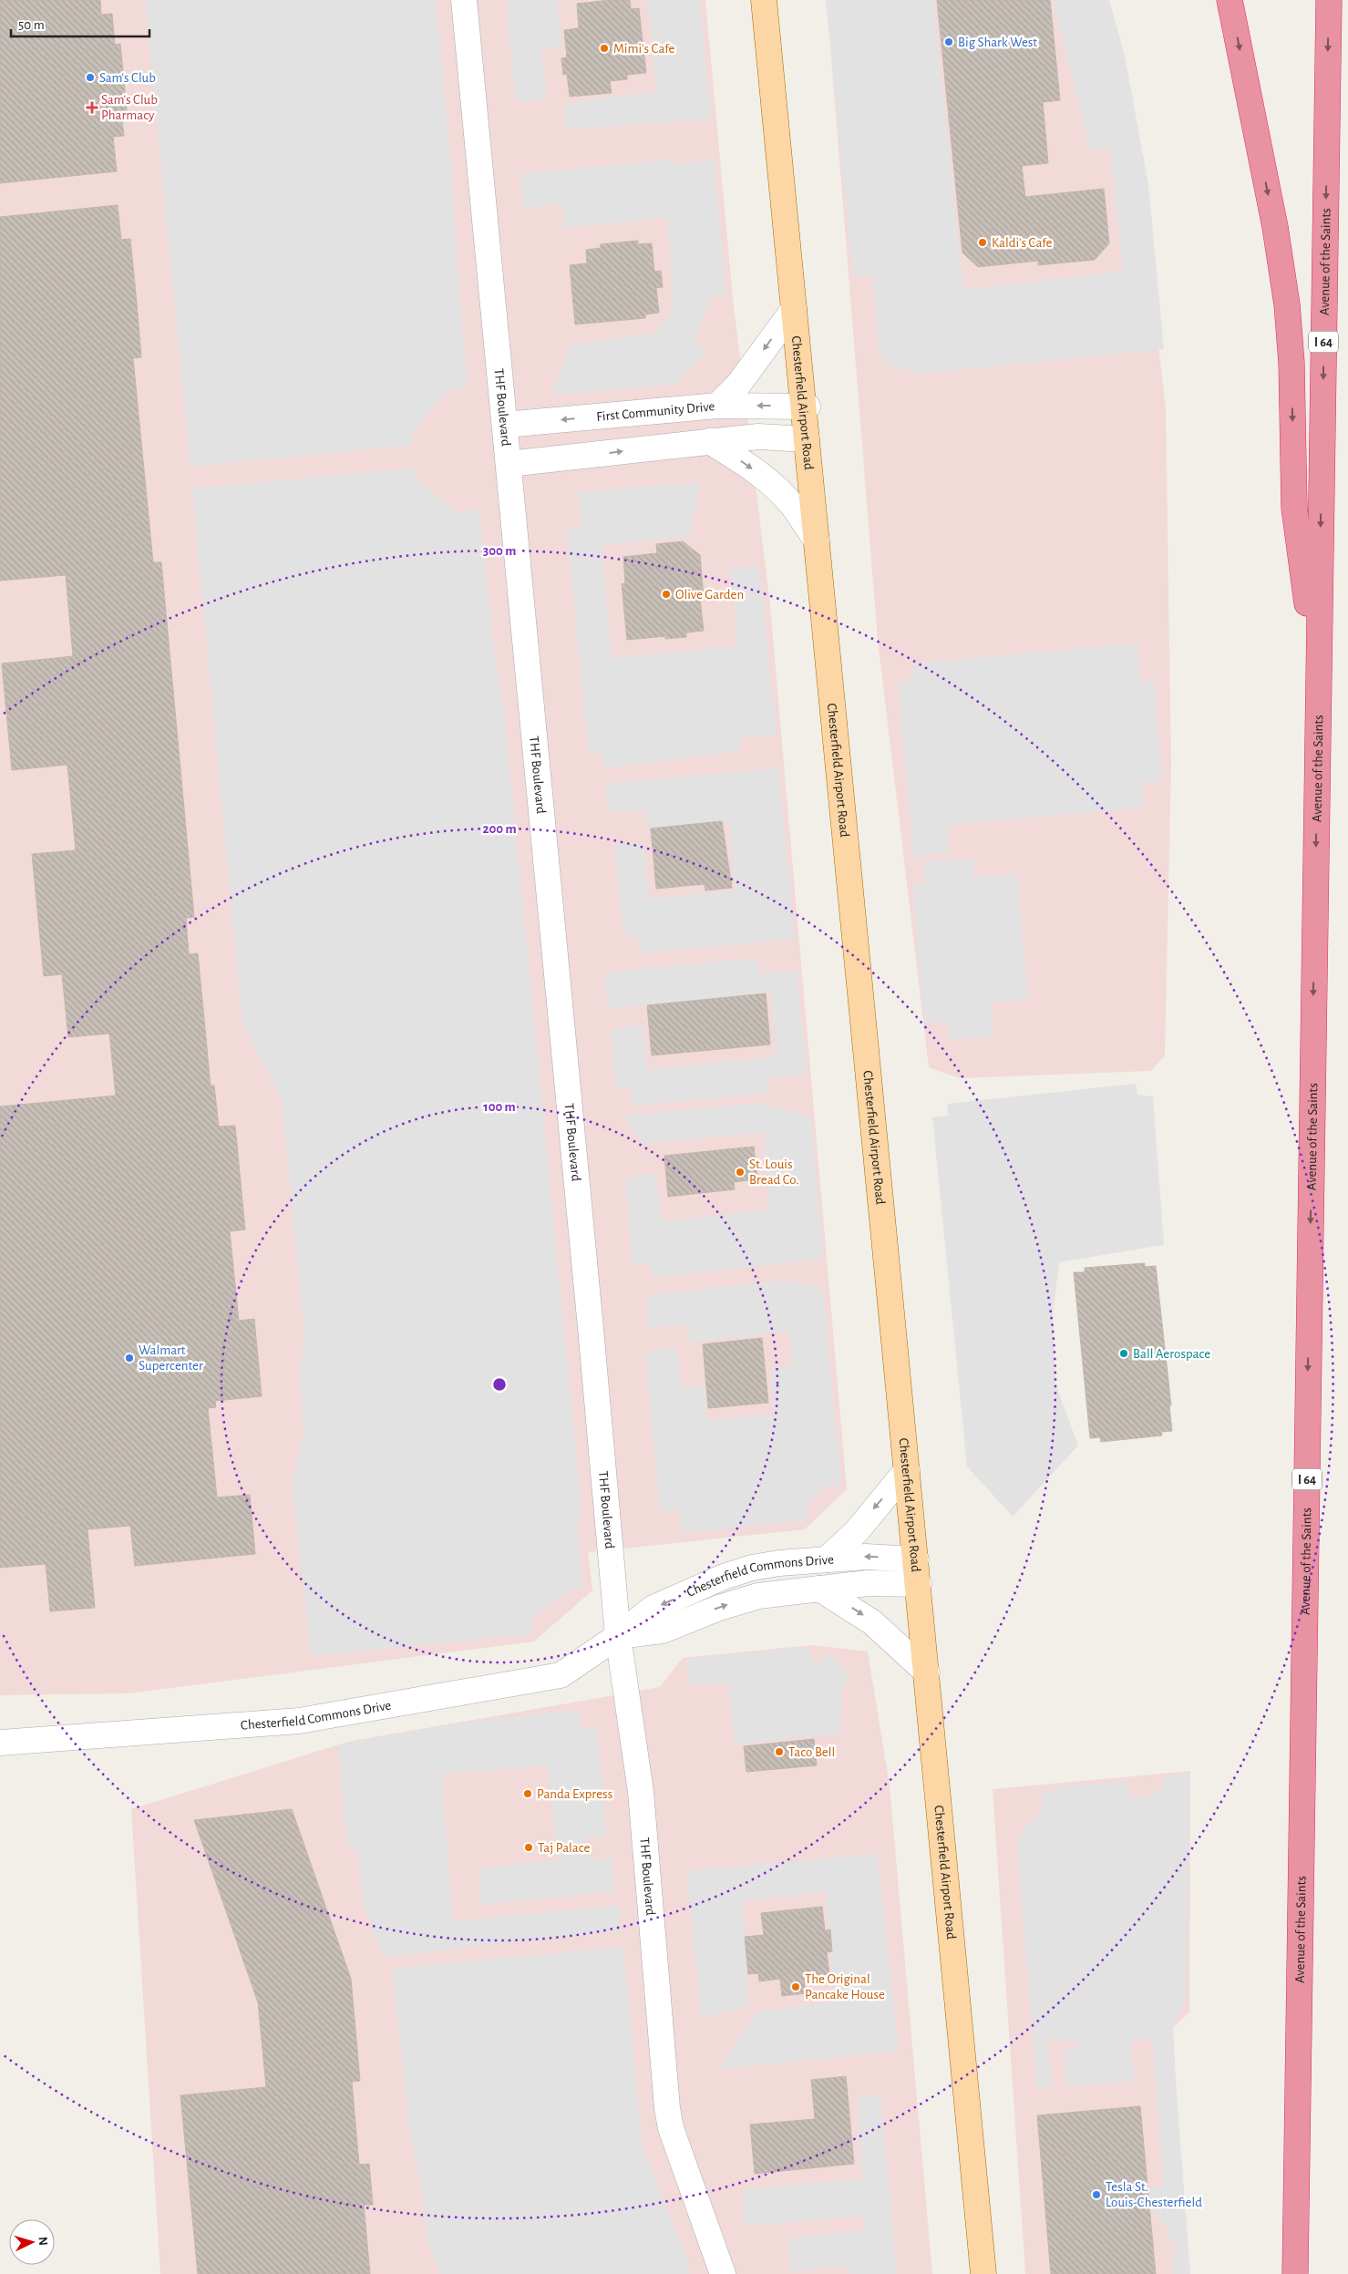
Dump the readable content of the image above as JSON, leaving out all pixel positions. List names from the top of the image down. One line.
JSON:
{"streets":{"highway":["Avenue of the Saints","I 64"],"main road":["Chesterfield Airport Road"],"street":["THF Boulevard","First Community Drive","Chesterfield Commons Drive"]},"crossings":[["Chesterfield Airport Road","First Community Drive"],["Chesterfield Airport Road","Chesterfield Commons Drive"],["THF Boulevard","First Community Drive"],["THF Boulevard","Chesterfield Commons Drive"]],"places":{"other":["Big Shark West","Mimi's Cafe","Sam's Club","Kaldi's Cafe","Olive Garden","St. Louis Bread Co.","Ball Aerospace","Walmart Supercenter","Taco Bell","Panda Express","Taj Palace","The Original Pancake House","Tesla St. Louis-Chesterfield"],"health":["Sam's Club Pharmacy"]},"scale_bar":"50 m","north":"right","rings":["300 m","200 m","100 m"]}
